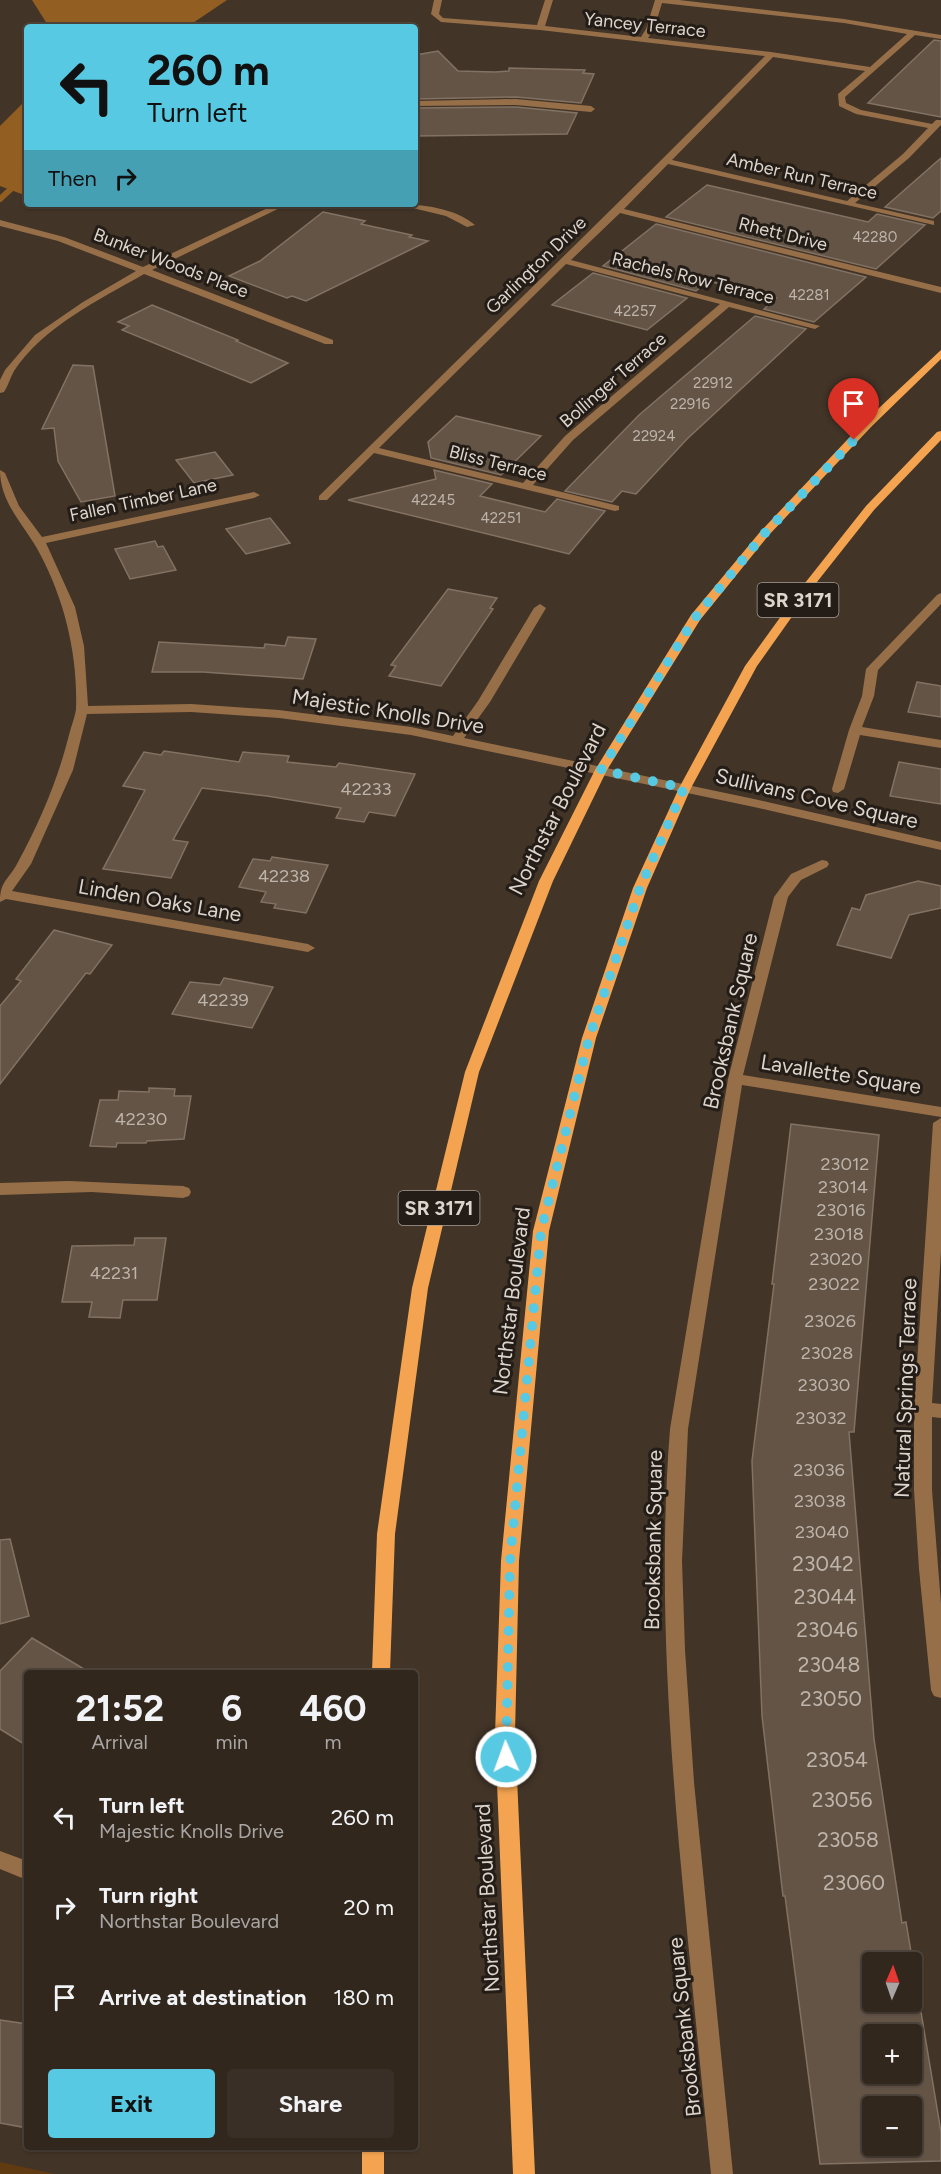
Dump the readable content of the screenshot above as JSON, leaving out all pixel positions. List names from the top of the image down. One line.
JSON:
{"streets":{"main road":["SR 3171","Northstar Boulevard"],"street":["Yancey Terrace","Amber Run Terrace","Rhett Drive","Bunker Woods Place","Garlington Drive","Rachels Row Terrace","Bollinger Terrace","Bliss Terrace","Fallen Timber Lane","Majestic Knolls Drive","Sullivans Cove Square","Linden Oaks Lane","Brooksbank Square","Lavallette Square","Natural Springs Terrace"]},"crossings":[["Yancey Terrace","Garlington Drive"],["Amber Run Terrace","Garlington Drive"],["Rhett Drive","Garlington Drive"],["Garlington Drive","Rachels Row Terrace"],["Garlington Drive","Bliss Terrace"],["Rachels Row Terrace","Bollinger Terrace"],["Bollinger Terrace","Bliss Terrace"],["Majestic Knolls Drive","Sullivans Cove Square"],["Majestic Knolls Drive","Northstar Boulevard"],["Sullivans Cove Square","Northstar Boulevard"],["Brooksbank Square","Lavallette Square"]],"house_numbers":["42280","42281","42257","22912","22916","22924","42245","42251","42233","42238","42239","42230","23012","23014","23016","23018","23020","42231","23022","23026","23028","23030","23032","23036","23038","23040","23042","23044","23046","23048","23050","23054","23056","23058","23060"],"north":"top","page":{"turn":["260 m","Turn left"],"then":"Then","eta":["21:52","Arrival","6","min","460","m"],"list":[{"name":"Turn left","note":"Majestic Knolls Drive","value":"260 m"},{"name":"Turn right","note":"Northstar Boulevard","value":"20 m"},{"name":"Arrive at destination","value":"180 m"}],"map_buttons":["+","−"],"buttons":["Exit","Share"]}}
